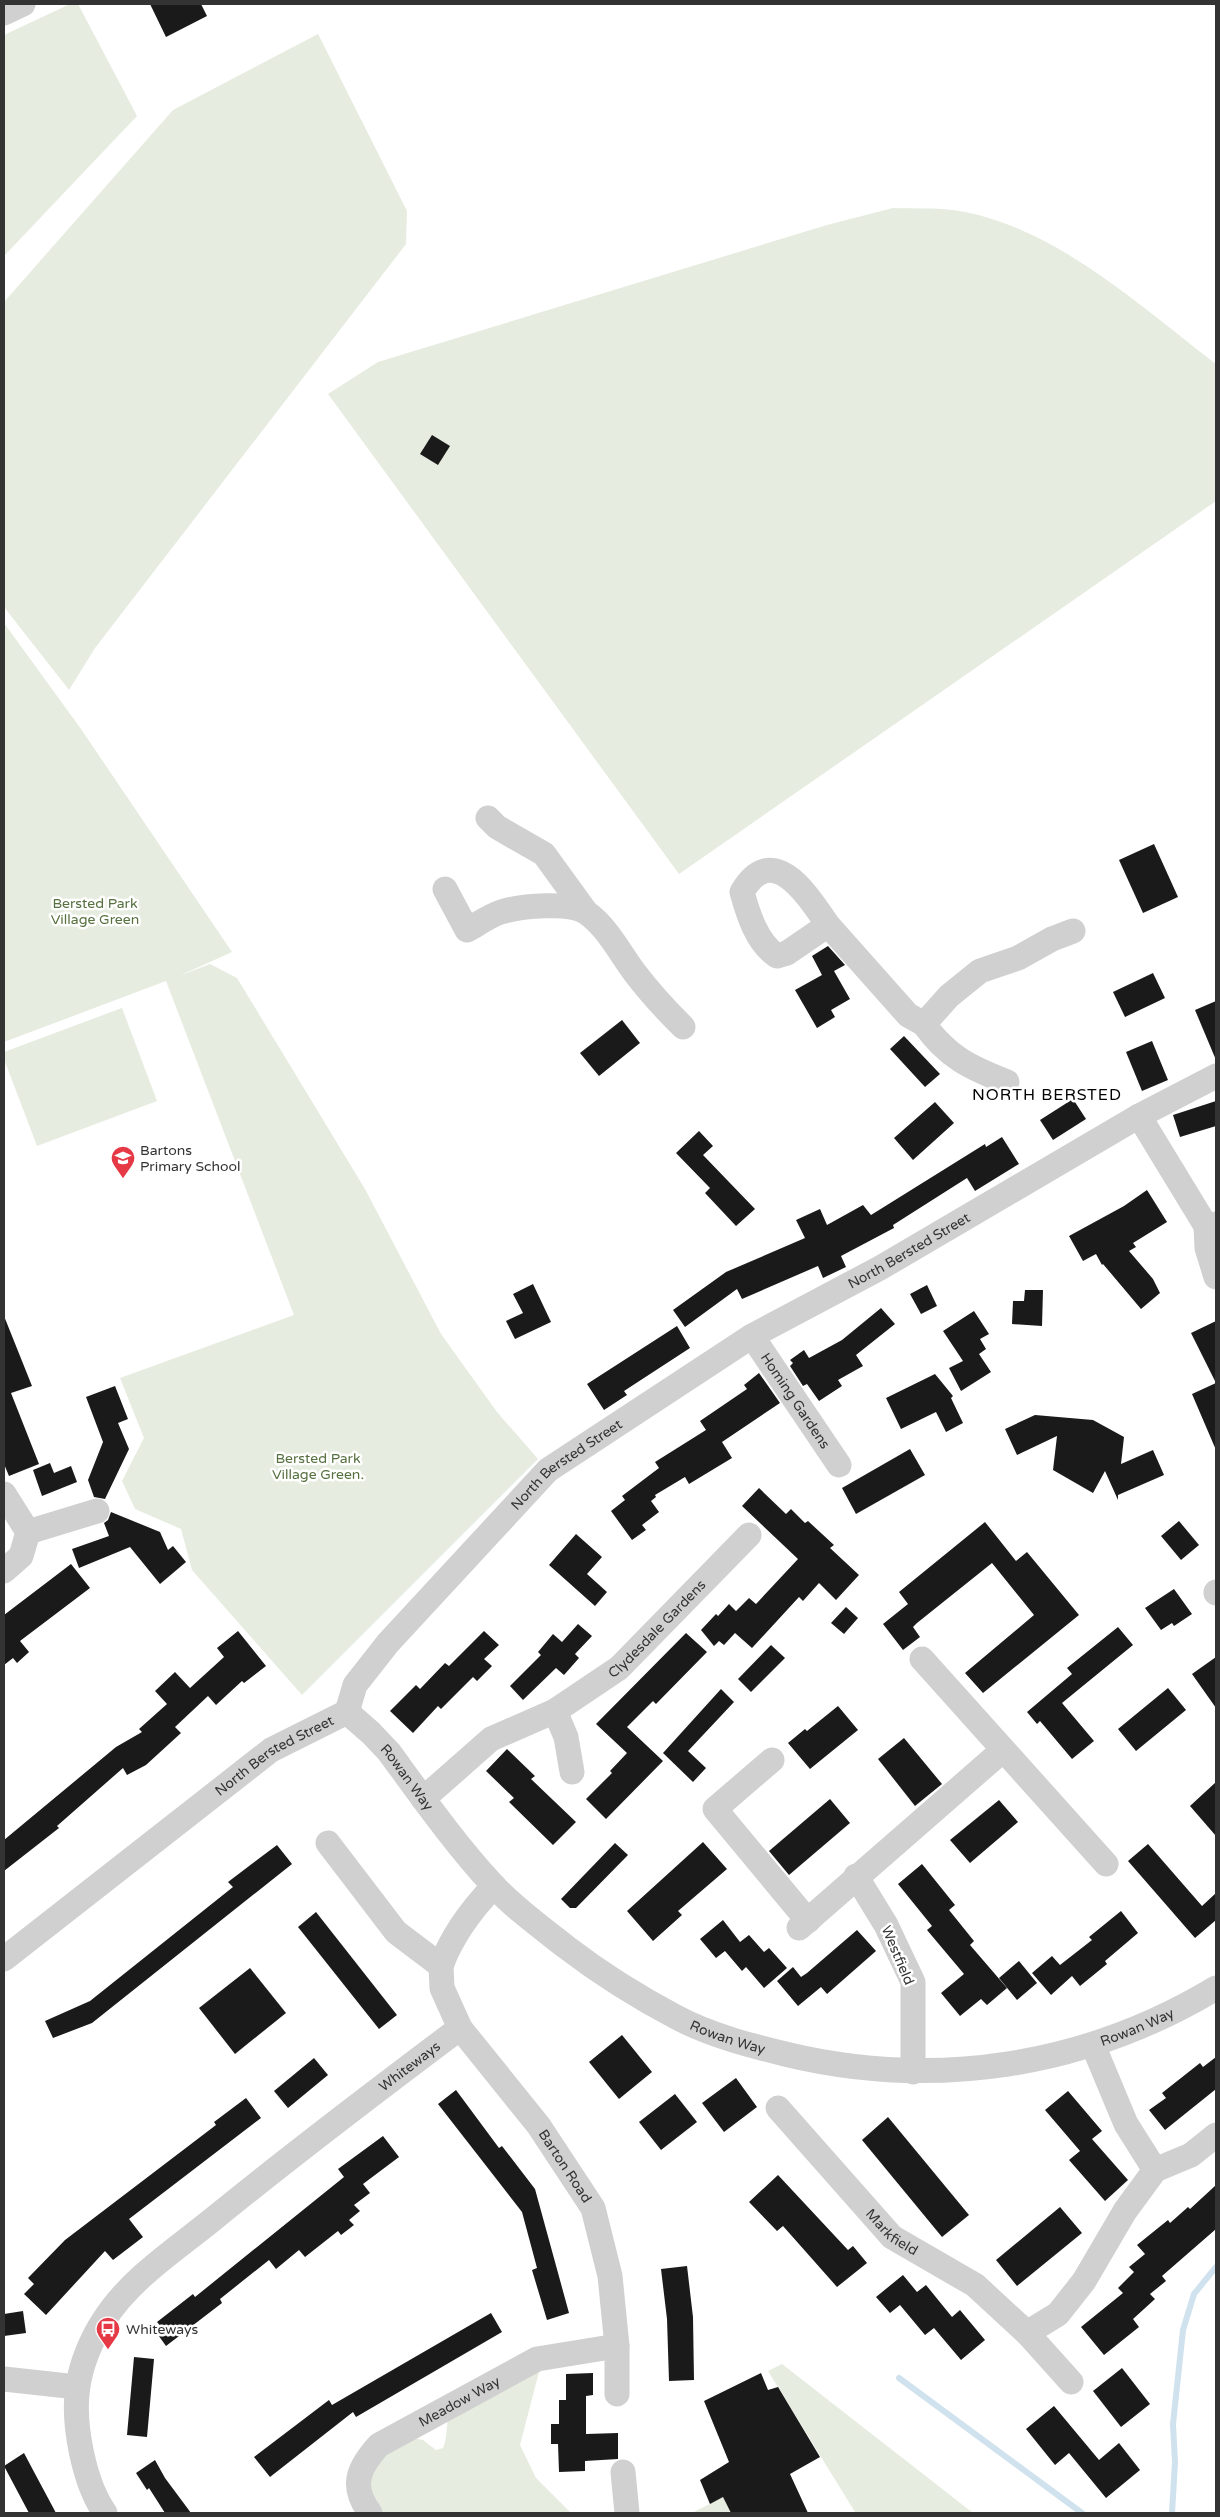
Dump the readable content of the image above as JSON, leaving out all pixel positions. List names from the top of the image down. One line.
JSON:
{"streets":{"street":["North Bersted Street","Homing Gardens","Clydesdale Gardens","Rowan Way","Westfield","Whiteways","Barton Road","Markfield","Meadow Way"]},"crossings":[["North Bersted Street","Homing Gardens"],["North Bersted Street","Rowan Way"],["Clydesdale Gardens","Rowan Way"],["Rowan Way","Westfield"],["Rowan Way","Barton Road"],["Whiteways","Barton Road"],["Barton Road","Meadow Way"]],"districts":["NORTH BERSTED"],"parks":["Bersted Park Village Green","Bersted Park Village Green."],"places":{"school or university":["Bartons Primary School"],"bus stop":["Whiteways"]}}
